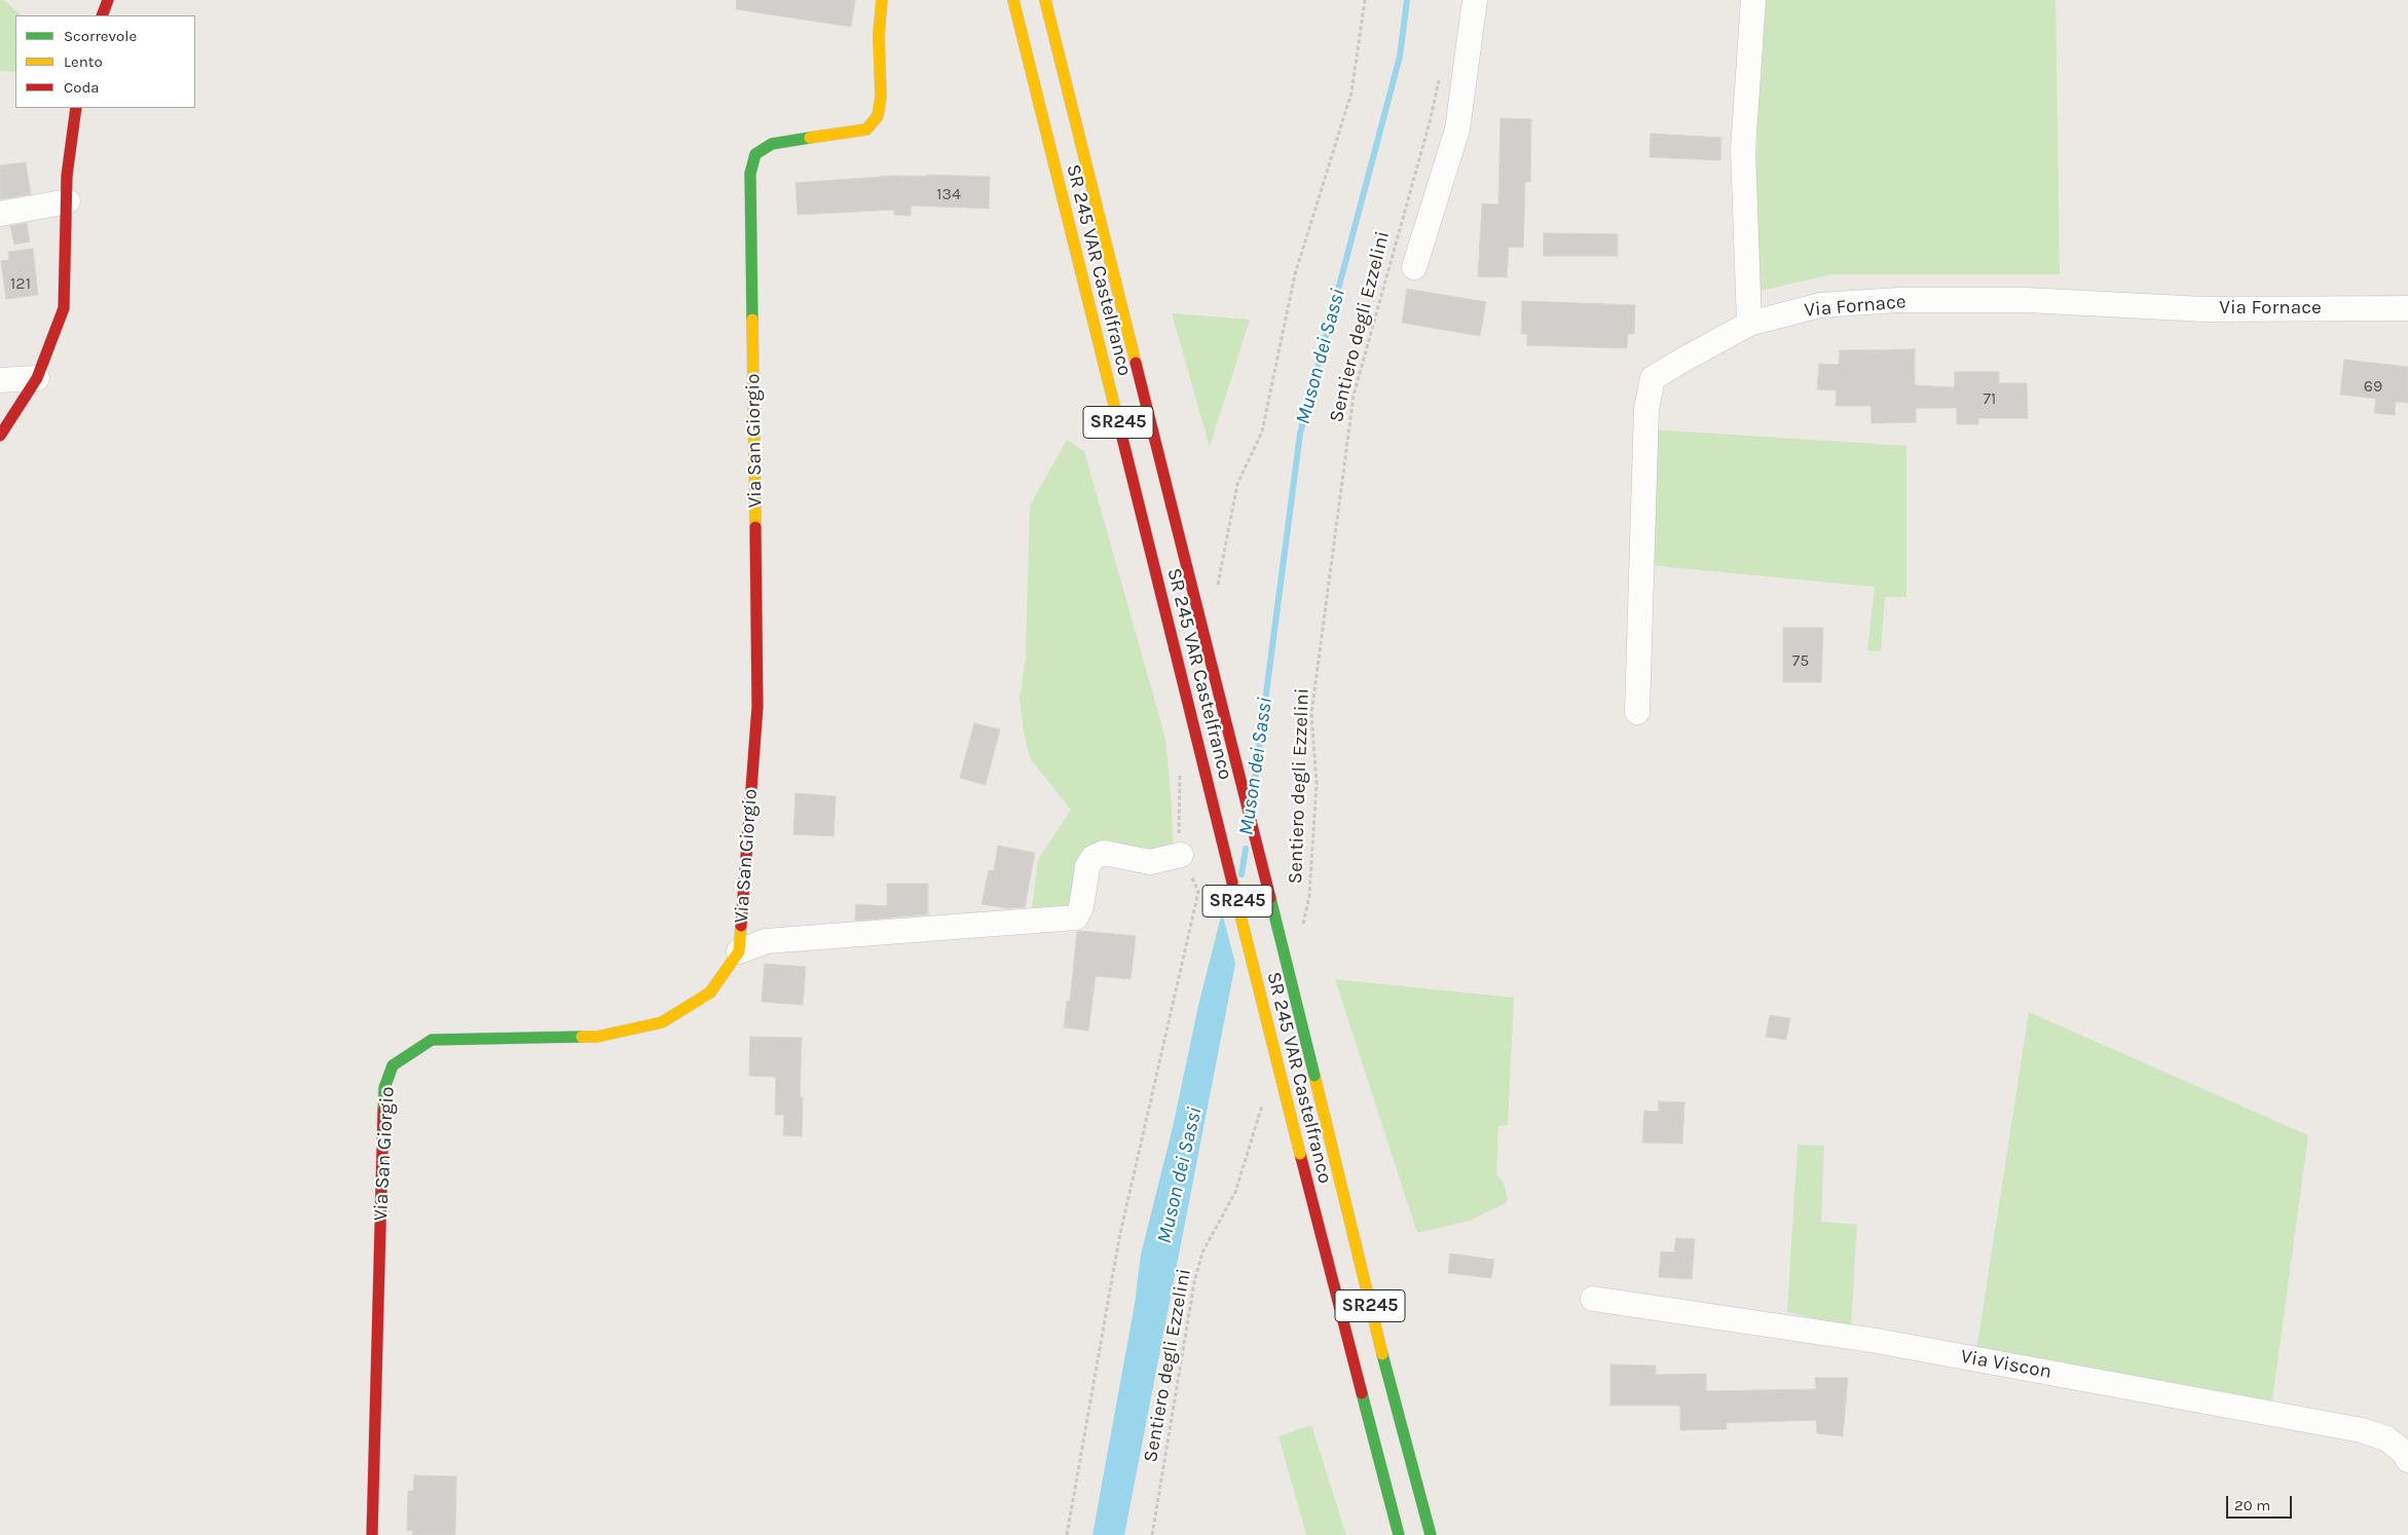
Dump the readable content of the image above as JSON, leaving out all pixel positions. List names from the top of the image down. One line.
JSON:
{"streets":{"main road":["SR 245 VAR Castelfranco","SR245","Via San Giorgio"],"street":["Via Fornace","Via Viscon"],"path":["Sentiero degli Ezzelini"]},"water":["Muson dei Sassi"],"house_numbers":["134","121","69","71","75"],"legend":["Scorrevole","Lento","Coda"],"scale_bar":"20 m"}
